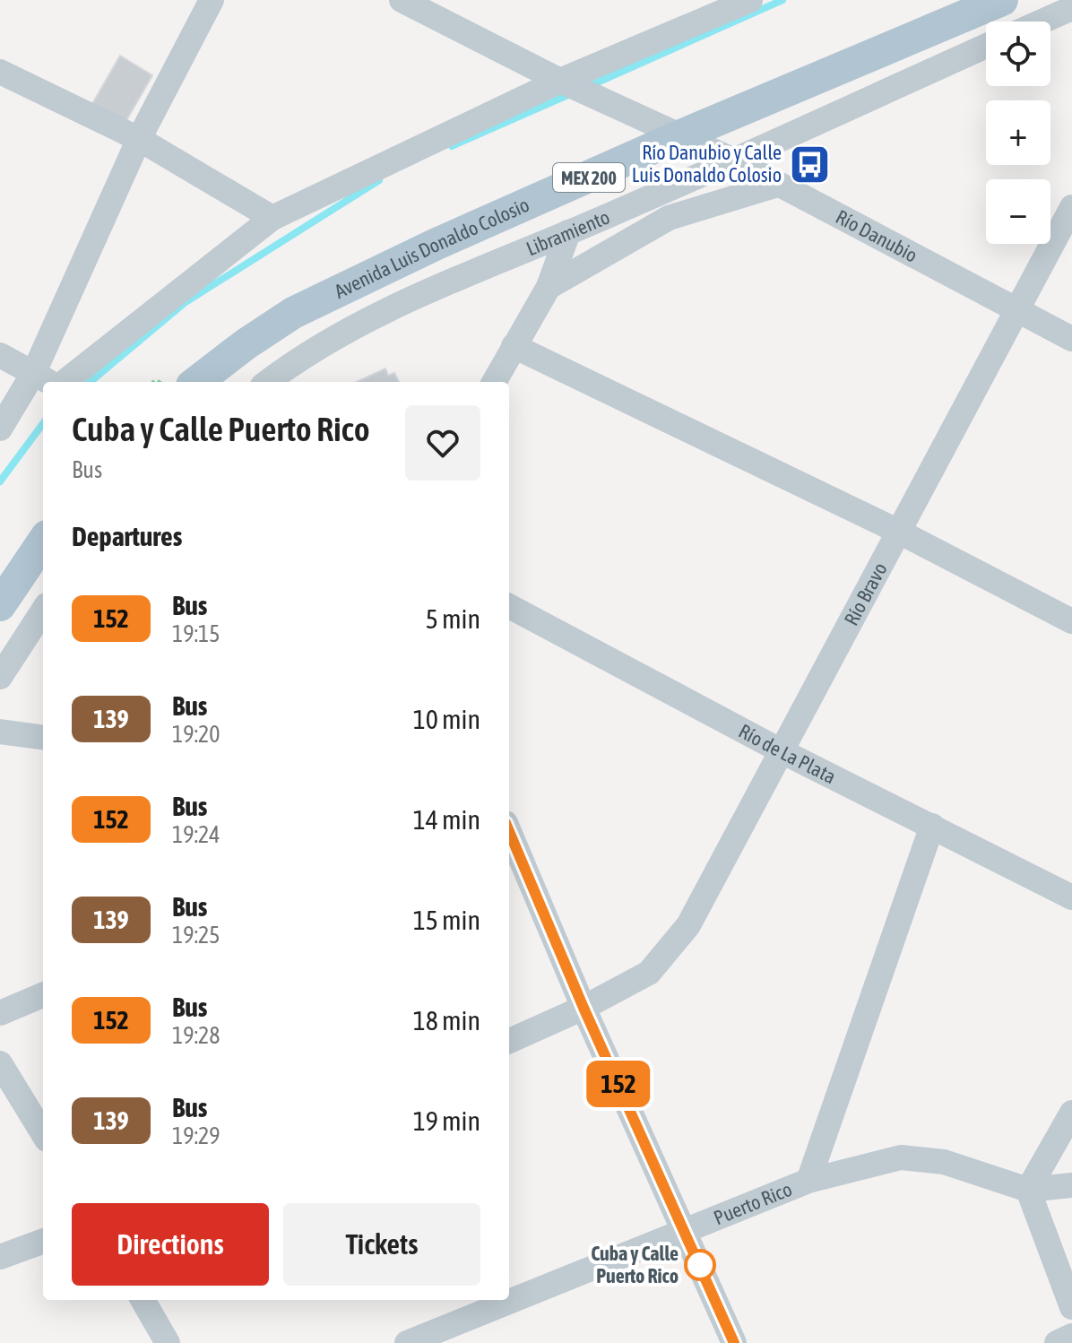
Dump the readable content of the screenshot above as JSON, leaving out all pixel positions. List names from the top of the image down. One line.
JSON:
{"streets":{"main road":["MEX 200","Avenida Luis Donaldo Colosio"],"street":["Libramiento","Río Danubio","Río Bravo","Río de La Plata","Puerto Rico"]},"crossings":[["Libramiento","Río Danubio"],["Río Danubio","Avenida Luis Donaldo Colosio"],["Río Danubio","Río Bravo"],["Río Bravo","Río de La Plata"]],"places":{"bus stop":["Río Danubio y Calle Luis Donaldo Colosio"],"other":["Cuba y Calle Puerto Rico"]},"lines":["bus line 152"],"page":{"on_map":"152","map_buttons":["+","−"],"heading":[["Cuba y Calle Puerto Rico","Bus"],"Departures"],"list":[{"mark":"152","name":"Bus","note":"19:15","value":"5 min"},{"mark":"139","name":"Bus","note":"19:20","value":"10 min"},{"mark":"152","name":"Bus","note":"19:24","value":"14 min"},{"mark":"139","name":"Bus","note":"19:25","value":"15 min"},{"mark":"152","name":"Bus","note":"19:28","value":"18 min"},{"mark":"139","name":"Bus","note":"19:29","value":"19 min"}],"buttons":["Directions","Tickets"]}}
